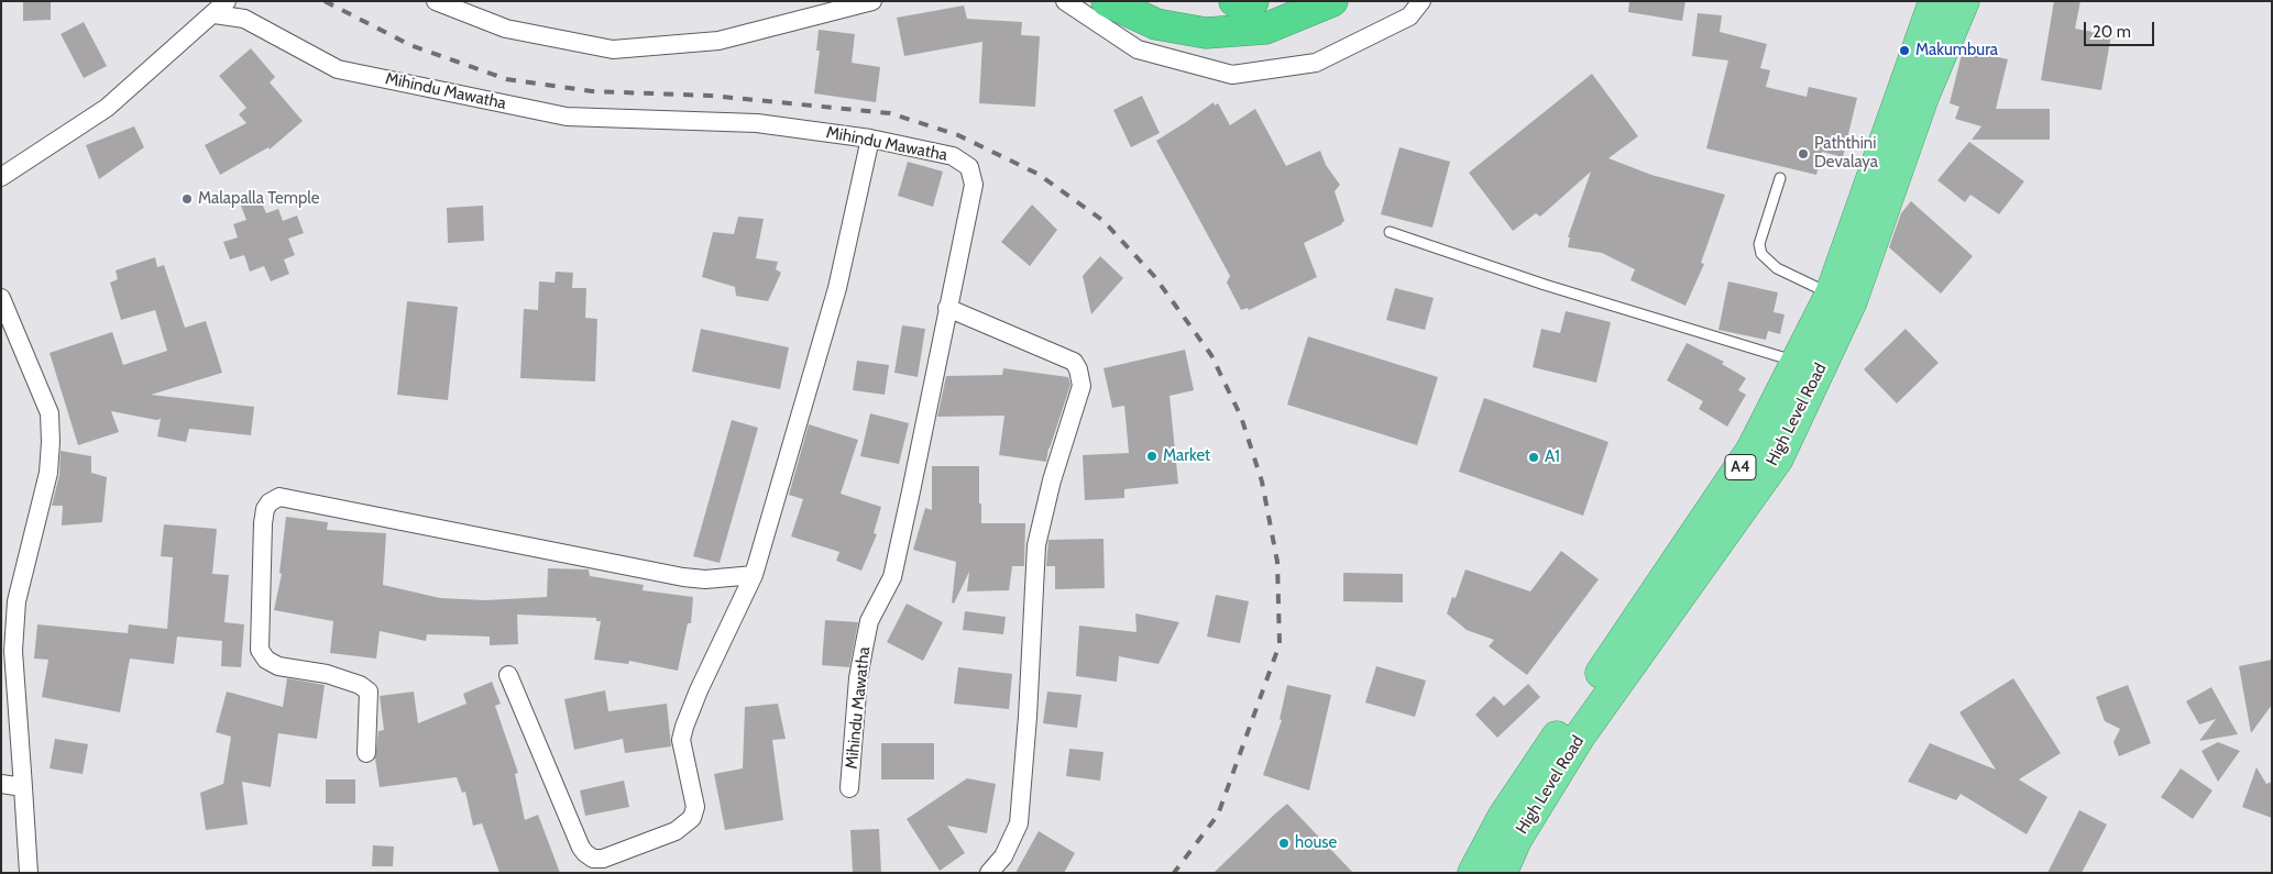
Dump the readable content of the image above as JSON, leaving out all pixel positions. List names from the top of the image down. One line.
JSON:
{"streets":{"highway":["High Level Road","A4"],"street":["Mihindu Mawatha"]},"places":["Makumbura","Paththini Devalaya","Malapalla Temple","Market","A1","house"],"scale_bar":"20 m"}
